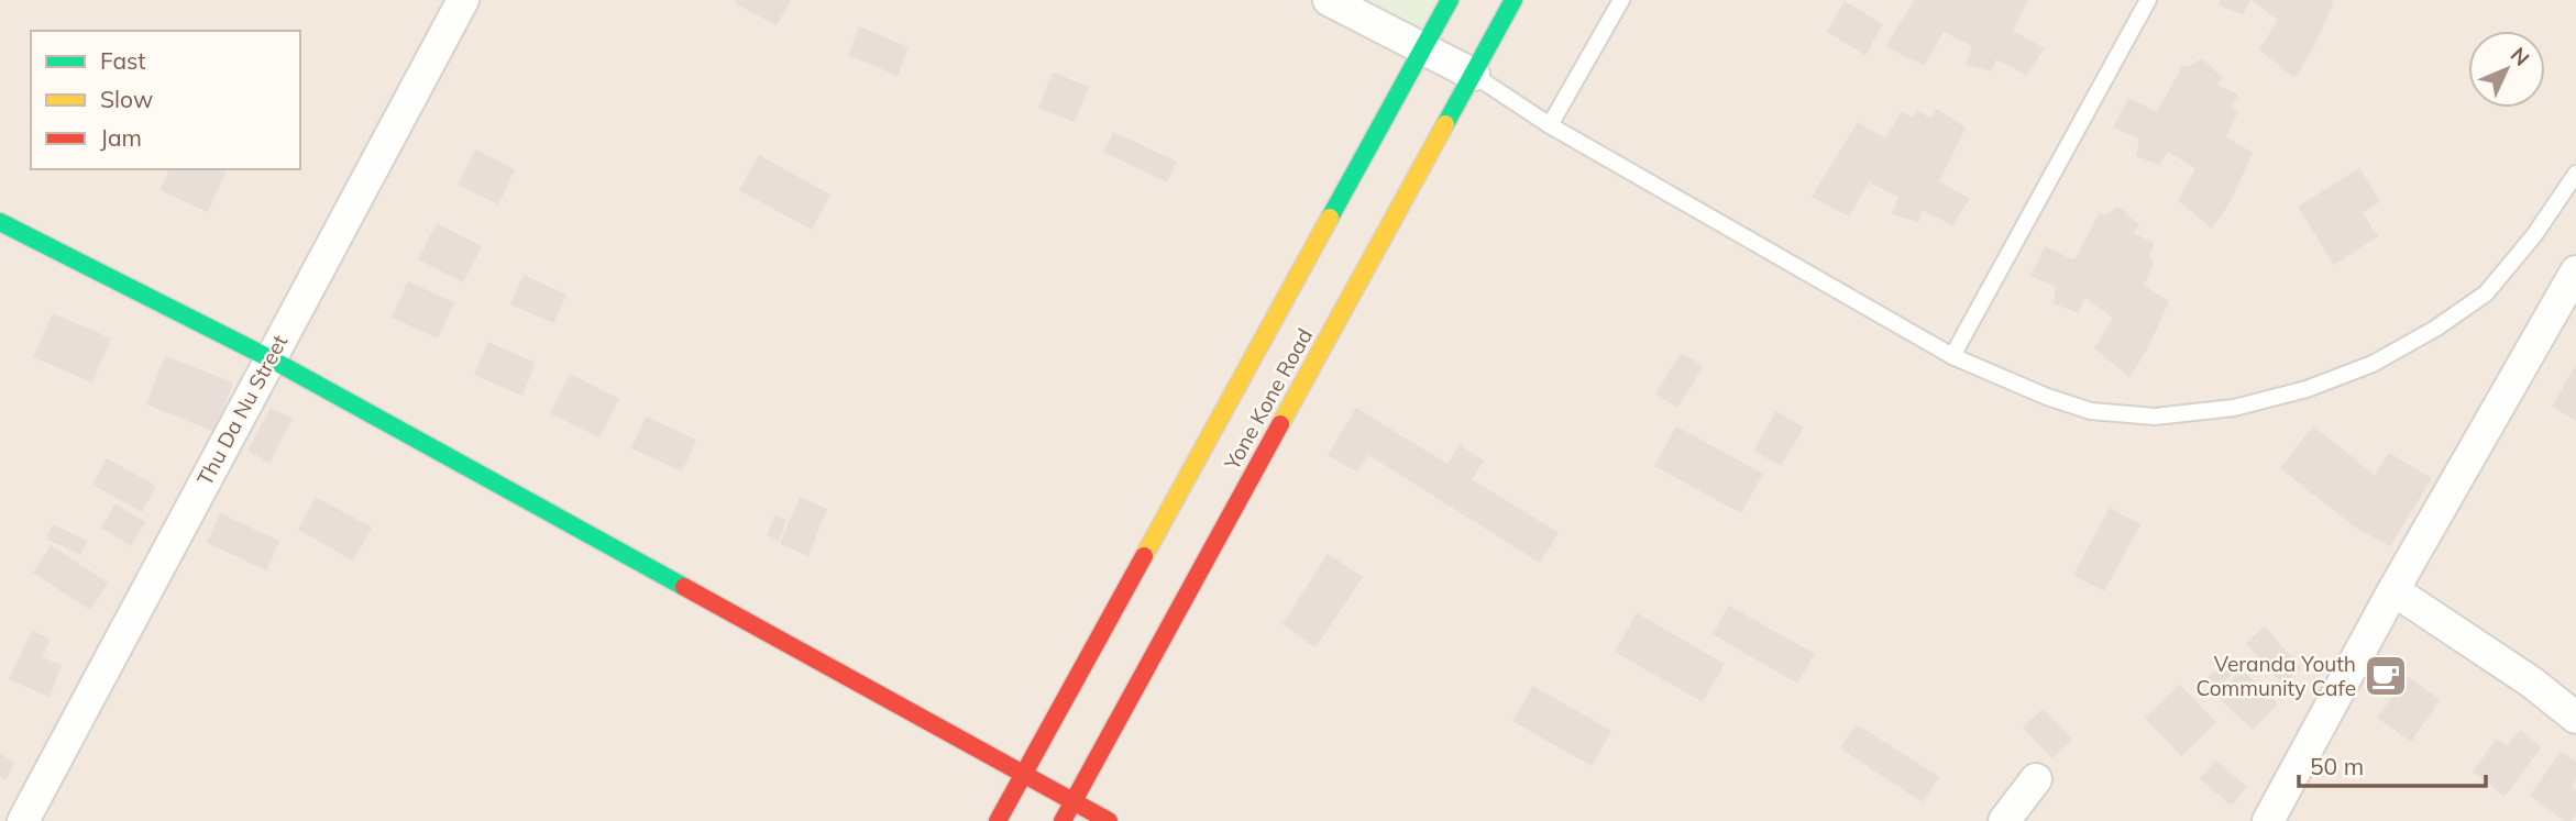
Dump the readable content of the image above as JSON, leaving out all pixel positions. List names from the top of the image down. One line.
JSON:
{"streets":{"street":["Yone Kone Road","Thu Da Nu Street"]},"places":{"cafe":["Veranda Youth Community Cafe"]},"legend":["Fast","Slow","Jam"],"scale_bar":"50 m","north":"top right"}
